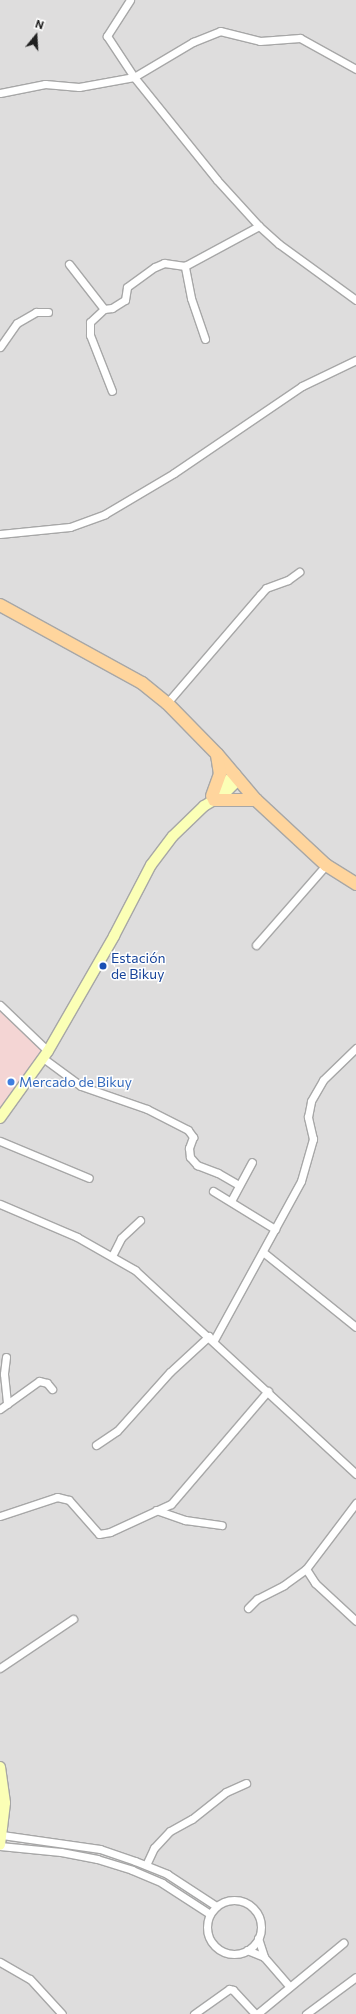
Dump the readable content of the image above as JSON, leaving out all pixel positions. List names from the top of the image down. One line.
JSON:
{"places":["Estación de Bikuy","Mercado de Bikuy"],"north":"top"}
